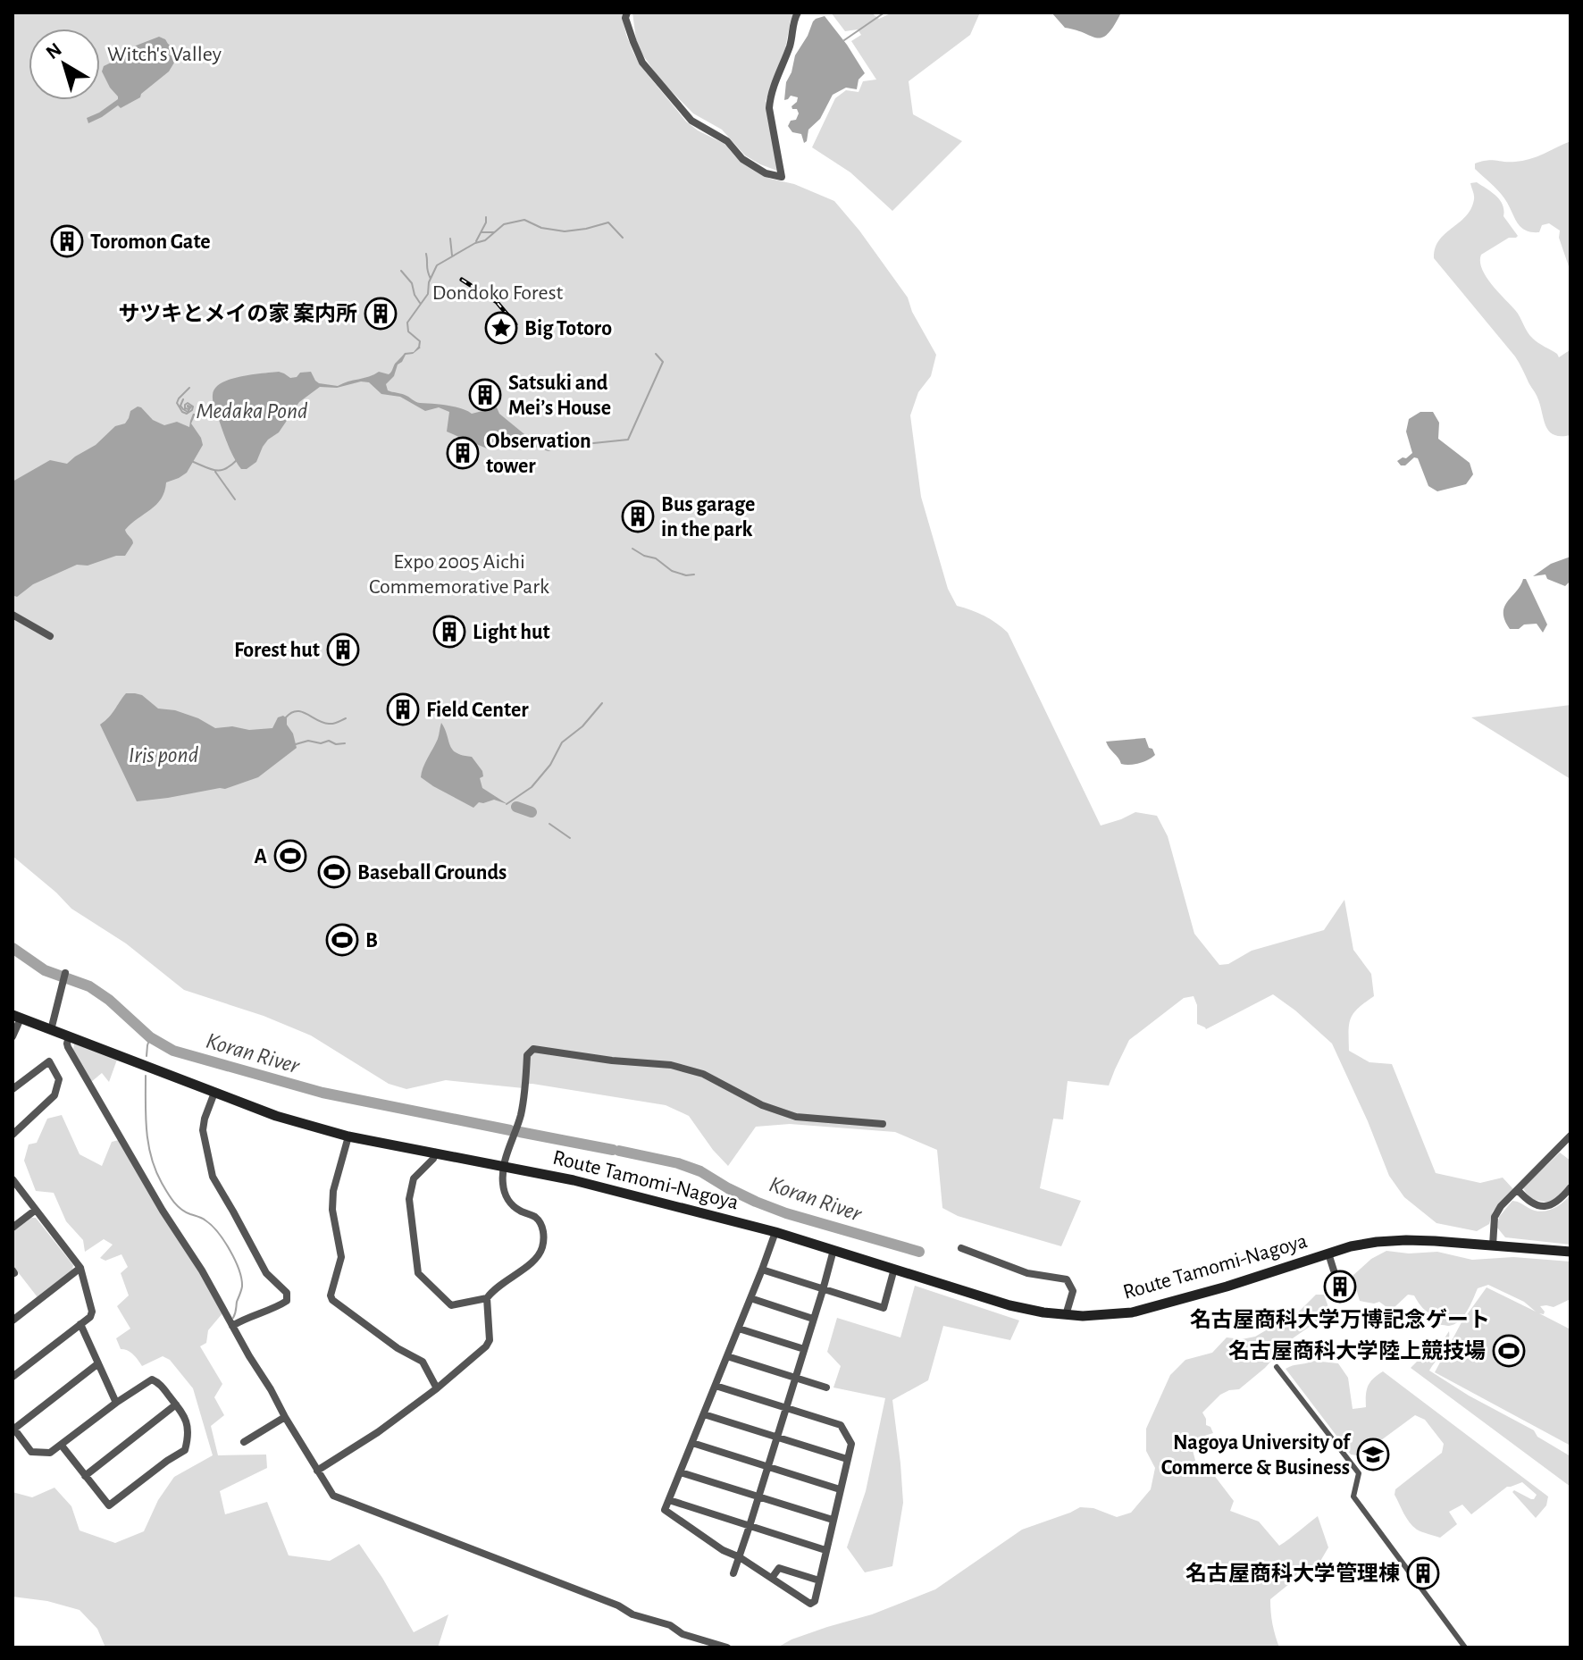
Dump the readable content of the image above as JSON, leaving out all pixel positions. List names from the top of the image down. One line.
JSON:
{"streets":{"main road":["Route Tamomi-Nagoya"]},"water":["Medaka Pond","Iris pond","Koran River"],"parks":["Witch's Valley","Dondoko Forest","Expo 2005 Aichi Commemorative Park"],"places":{"building":["Toromon Gate","サツキとメイの家 案内所","Satsuki and Mei’s House","Observation tower","Bus garage in the park","Light hut","Forest hut","Field Center","名古屋商科大学万博記念ゲート","名古屋商科大学管理棟"],"place":["Big Totoro"],"sports":["A","Baseball Grounds","B","名古屋商科大学陸上競技場"],"school or university":["Nagoya University of Commerce & Business"]},"north":"top left"}
